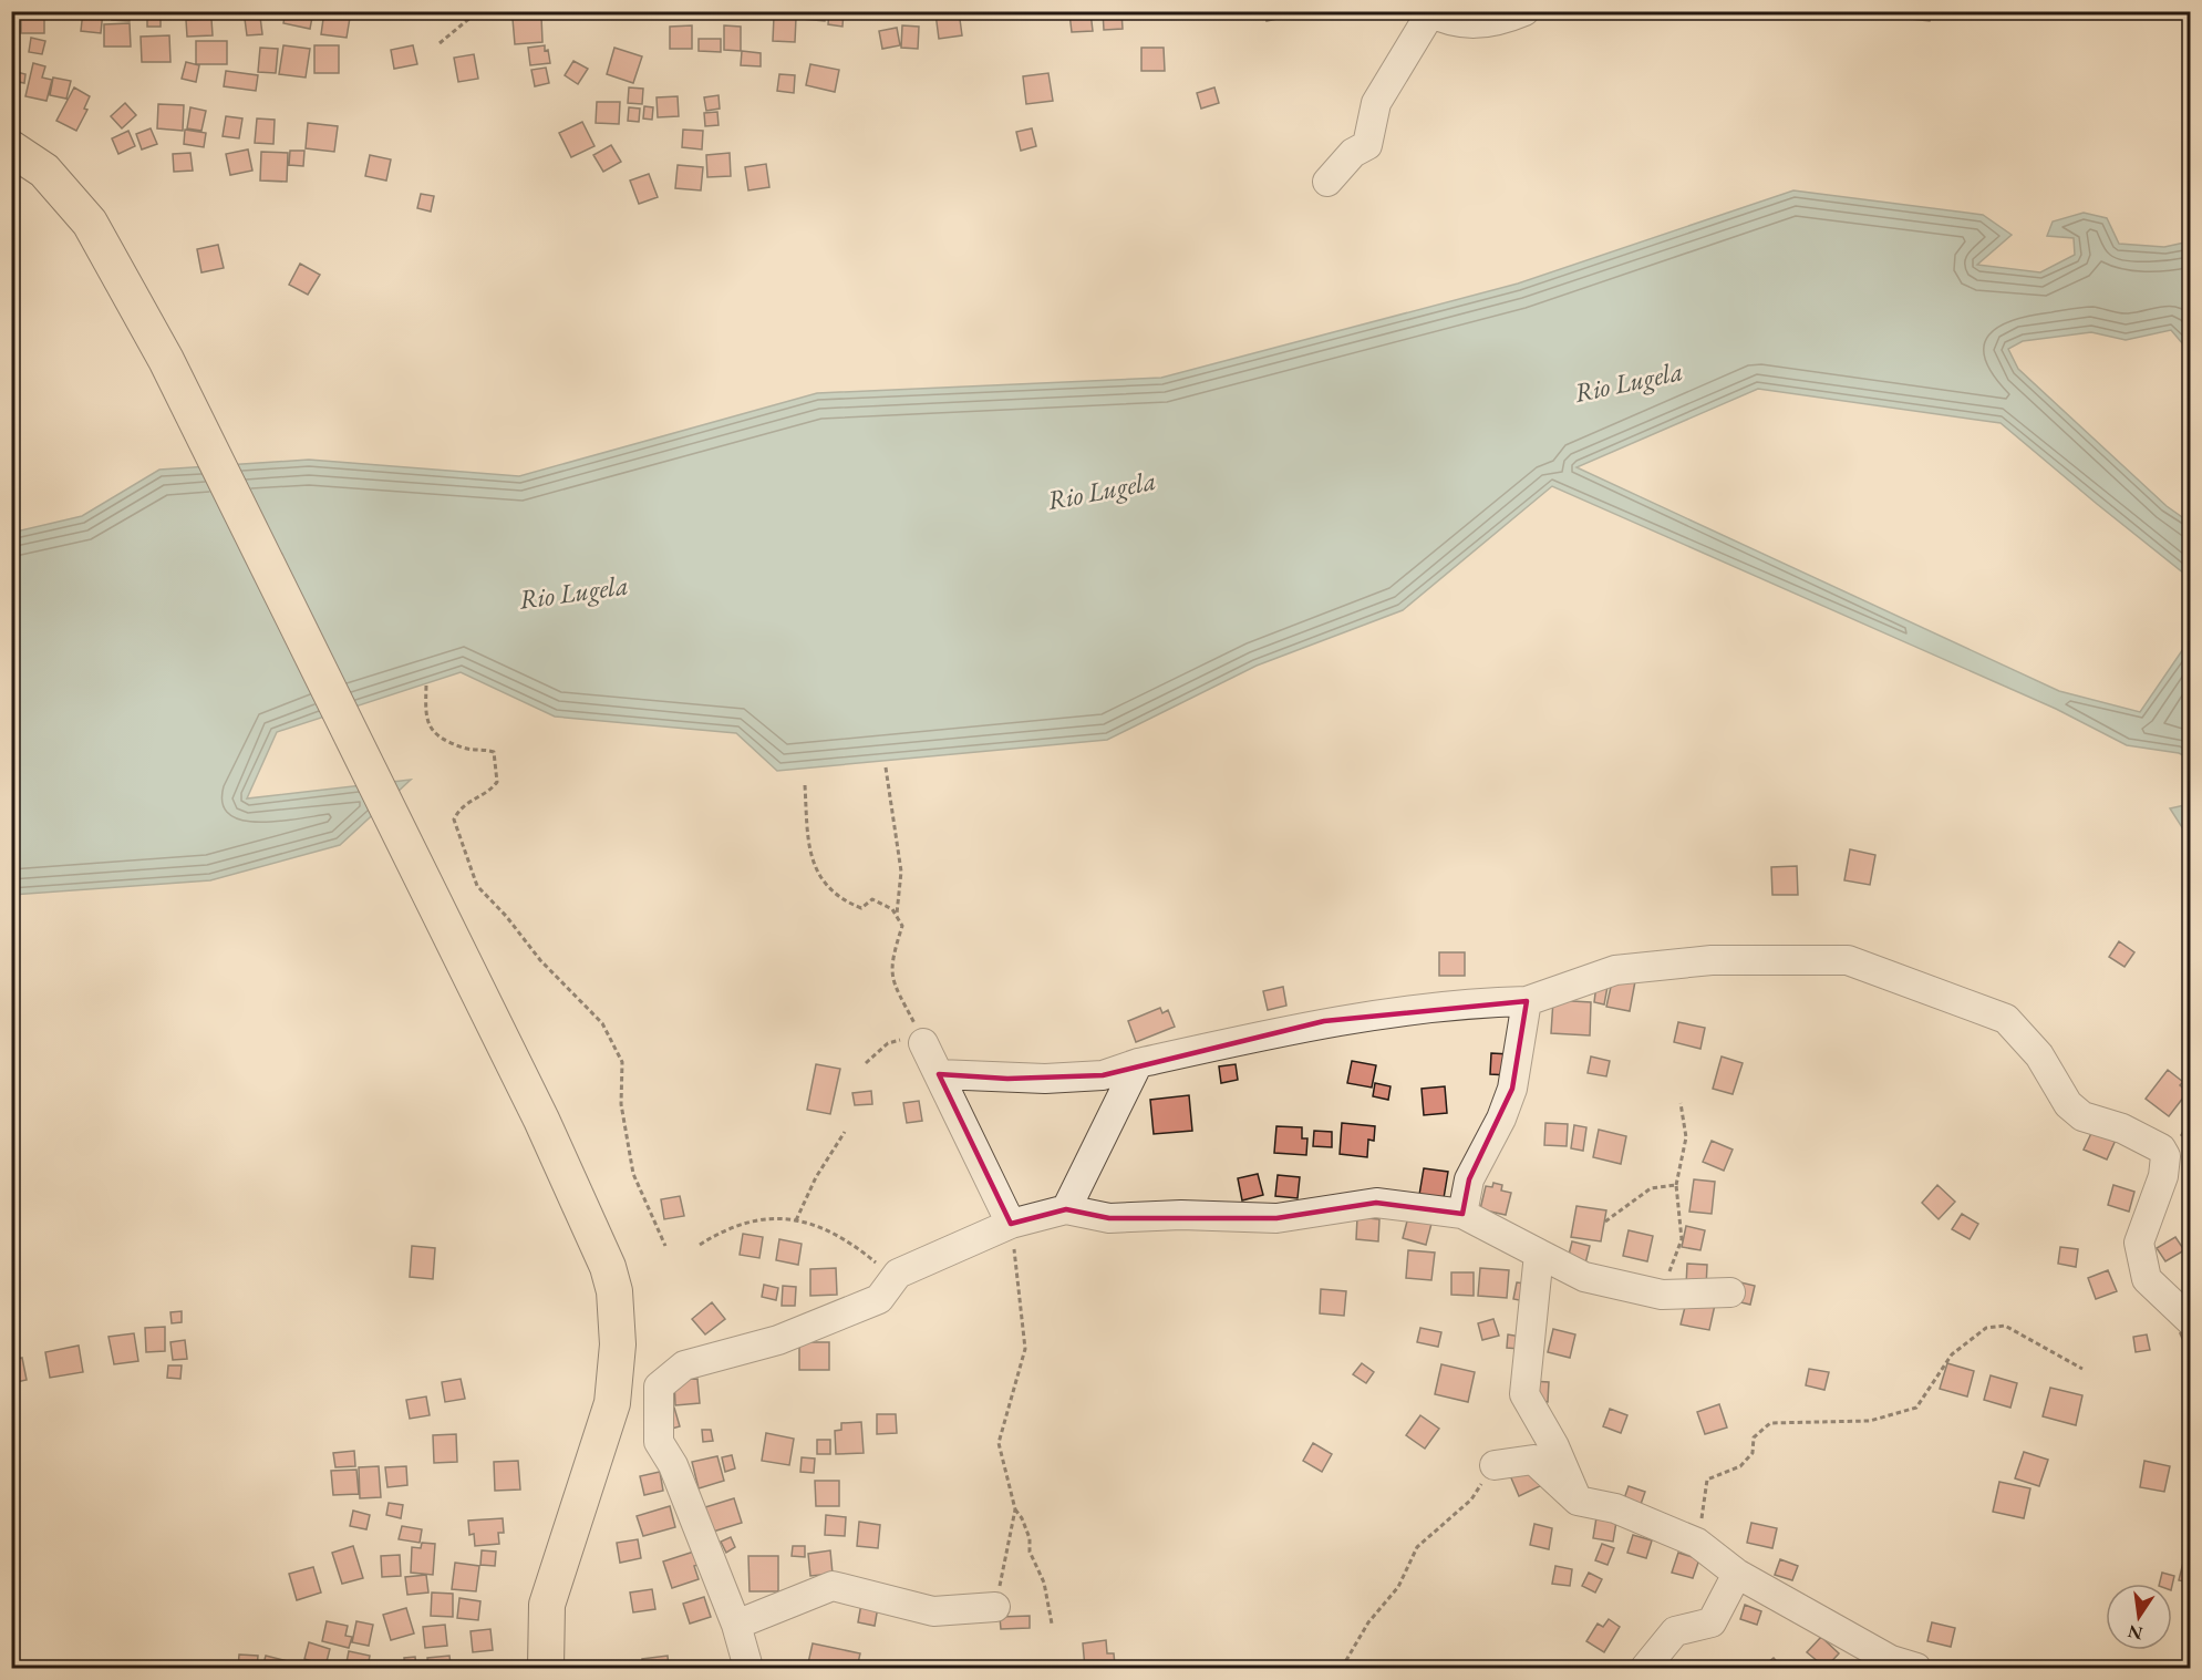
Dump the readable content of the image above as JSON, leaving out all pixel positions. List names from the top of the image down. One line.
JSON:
{"water":["Rio Lugela"],"north":"bottom"}
